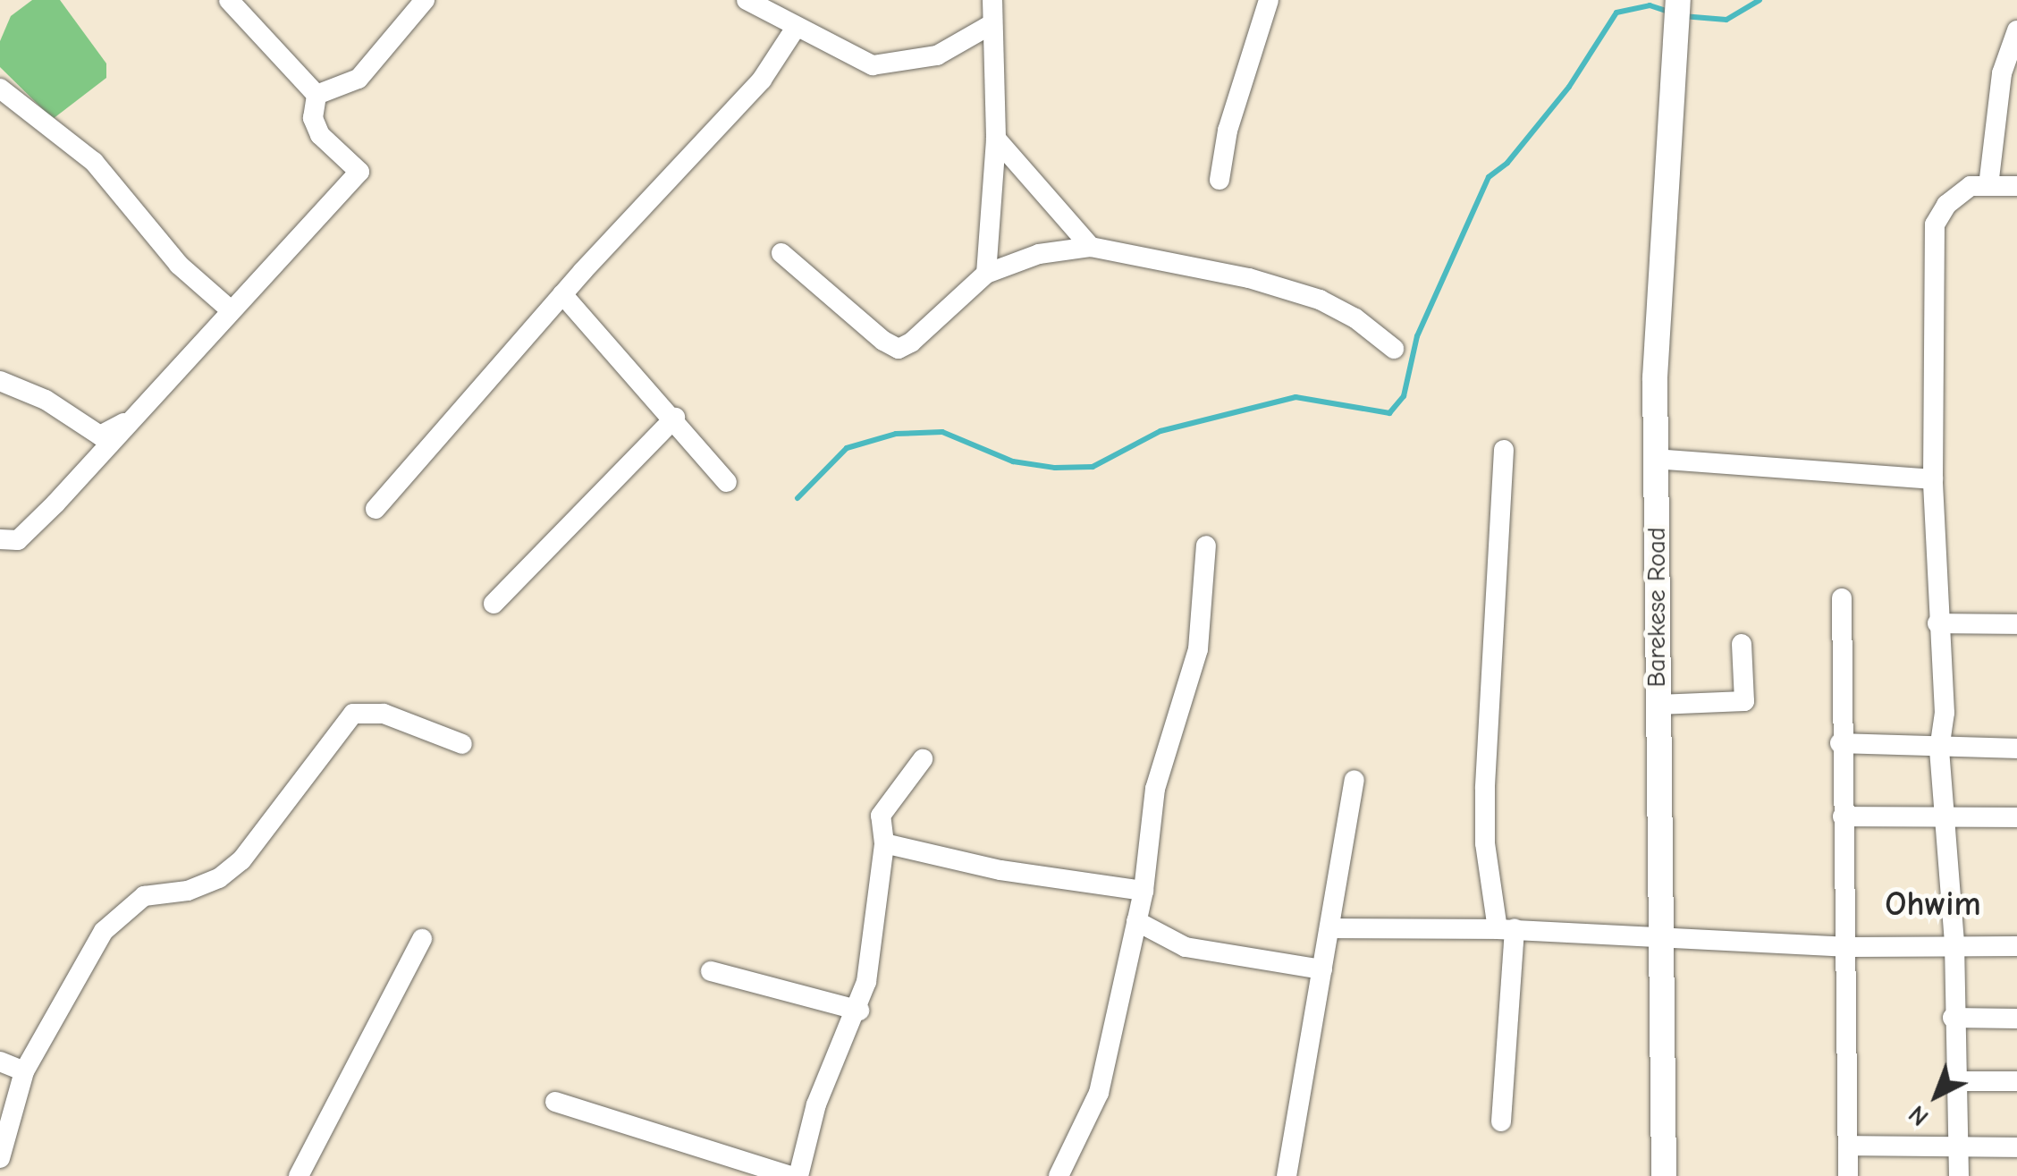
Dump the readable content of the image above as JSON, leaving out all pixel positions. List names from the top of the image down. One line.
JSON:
{"streets":{"main road":["Barekese Road"]},"districts":["Ohwim"],"north":"bottom left"}
